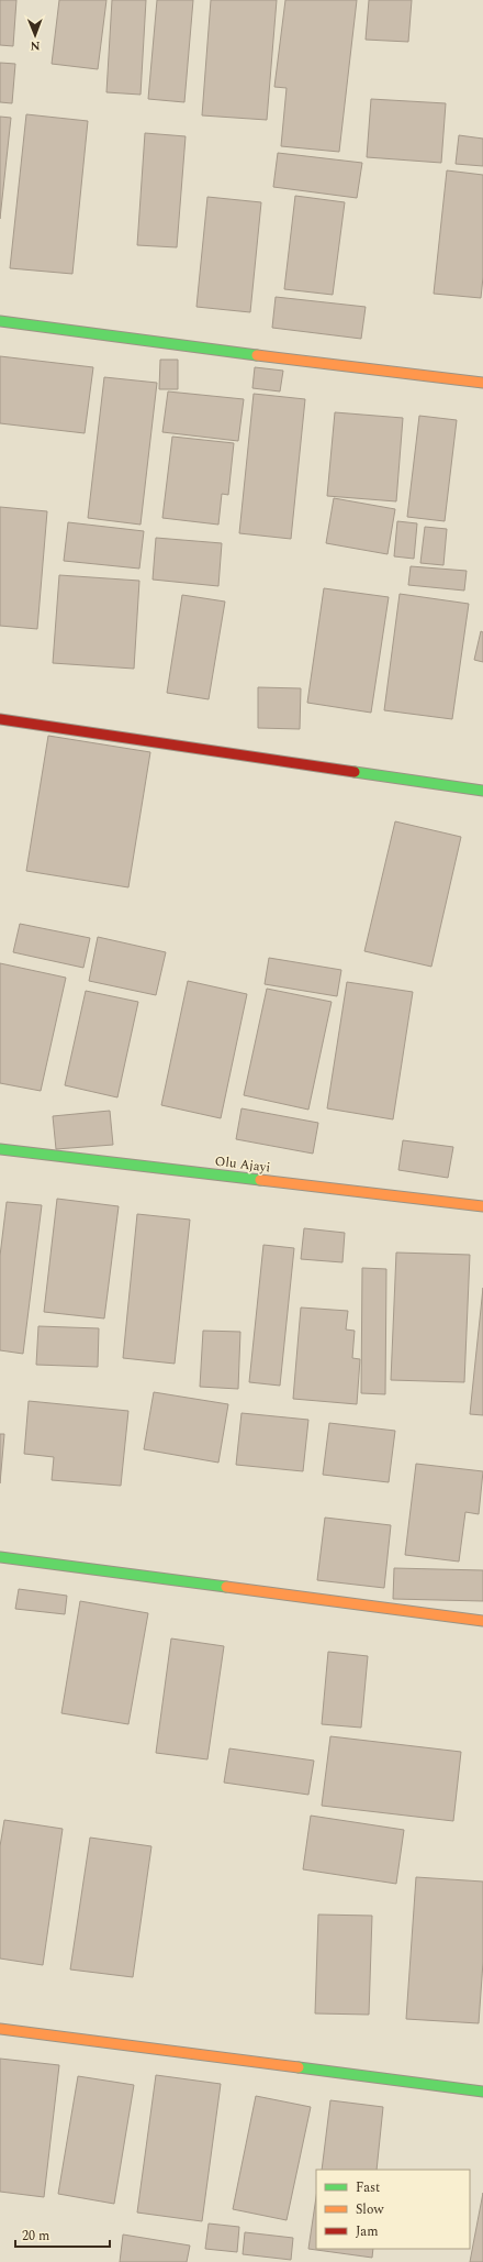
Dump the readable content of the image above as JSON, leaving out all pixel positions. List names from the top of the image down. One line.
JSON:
{"streets":{"street":["Olu Ajayi"]},"legend":["Fast","Slow","Jam"],"scale_bar":"20 m","north":"bottom"}
